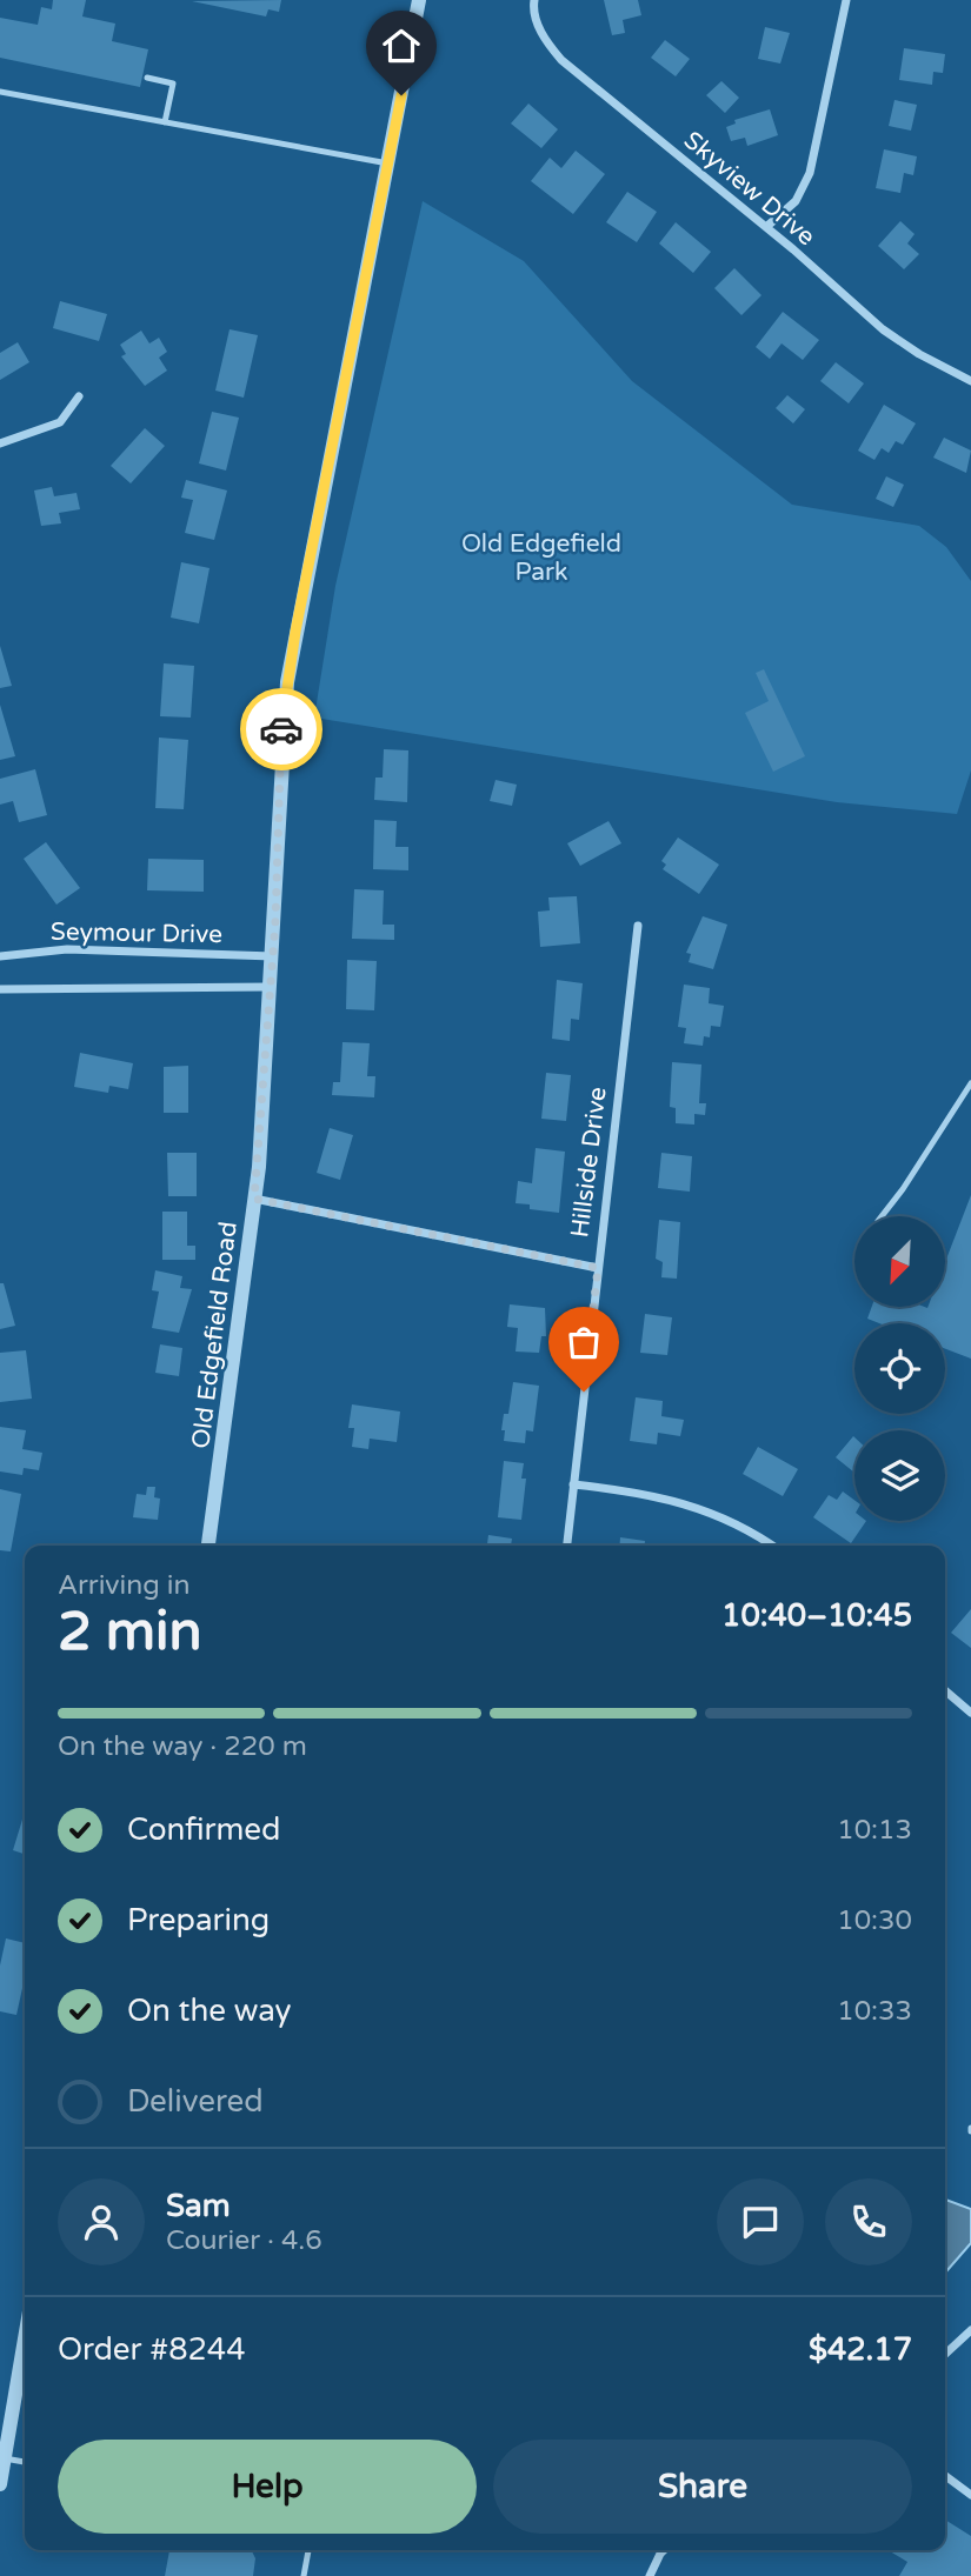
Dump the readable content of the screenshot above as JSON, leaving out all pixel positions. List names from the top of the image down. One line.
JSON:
{"streets":{"street":["Skyview Drive","Seymour Drive","Hillside Drive","Old Edgefield Road"]},"crossings":[["Seymour Drive","Old Edgefield Road"]],"parks":["Old Edgefield Park"],"north":"bottom left","page":{"heading":["2 min","Arriving in","10:40–10:45"],"panel":["Sam","Courier · 4.6","Order #8244","$42.17"],"bar":"On the way · 220 m","list":[["Confirmed","10:13"],["Preparing","10:30"],["On the way","10:33"],"Delivered"],"buttons":["Help","Share"]}}
